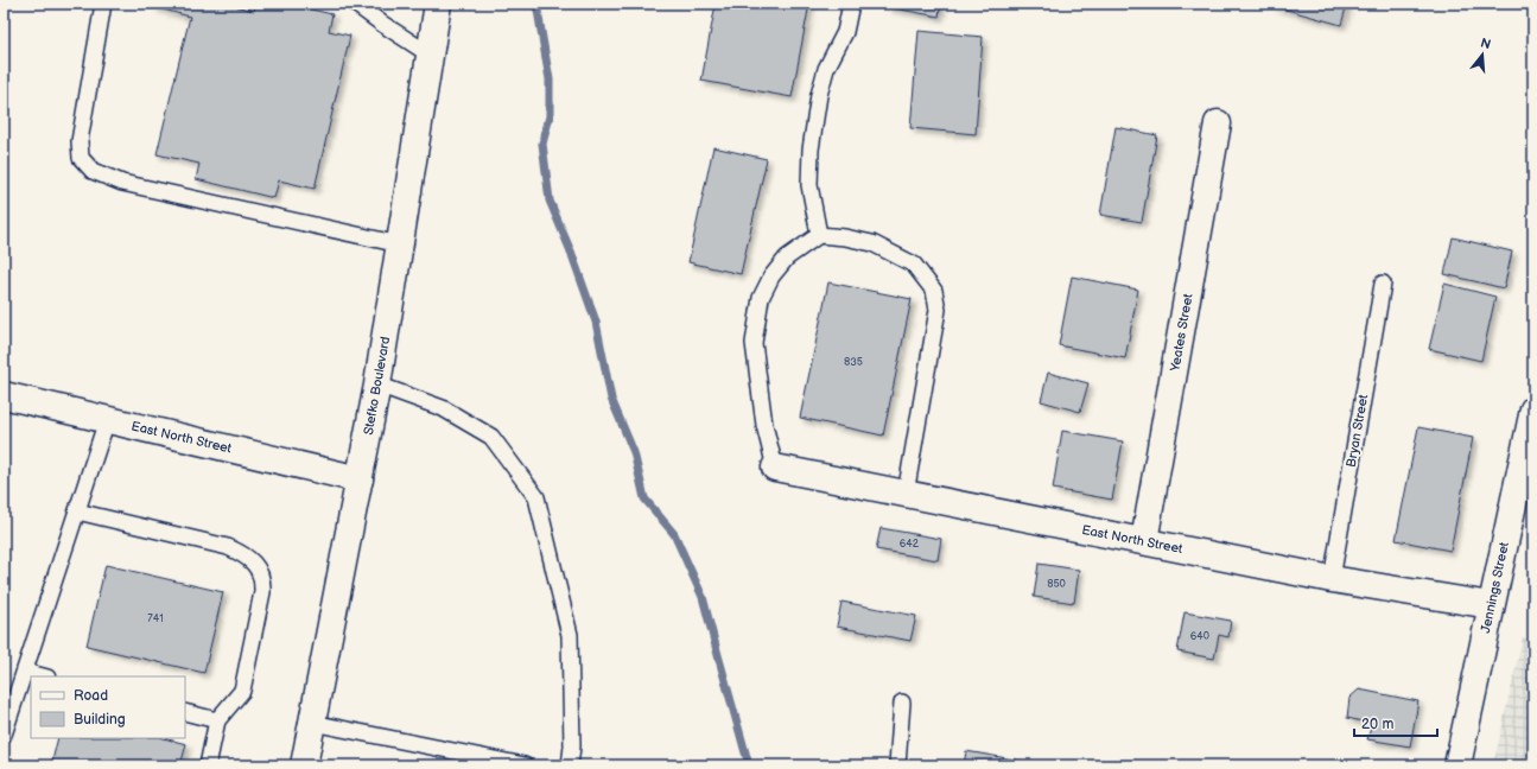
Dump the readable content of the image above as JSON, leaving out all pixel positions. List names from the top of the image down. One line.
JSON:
{"streets":{"street":["Yeates Street","Stefko Boulevard","East North Street","Jennings Street"],"lane":["Bryan Street"]},"crossings":[["Yeates Street","East North Street"],["Stefko Boulevard","East North Street"],["Bryan Street","East North Street"],["East North Street","Jennings Street"]],"house_numbers":["835","642","850","741","640"],"legend":["Road","Building"],"scale_bar":"20 m","north":"top"}
